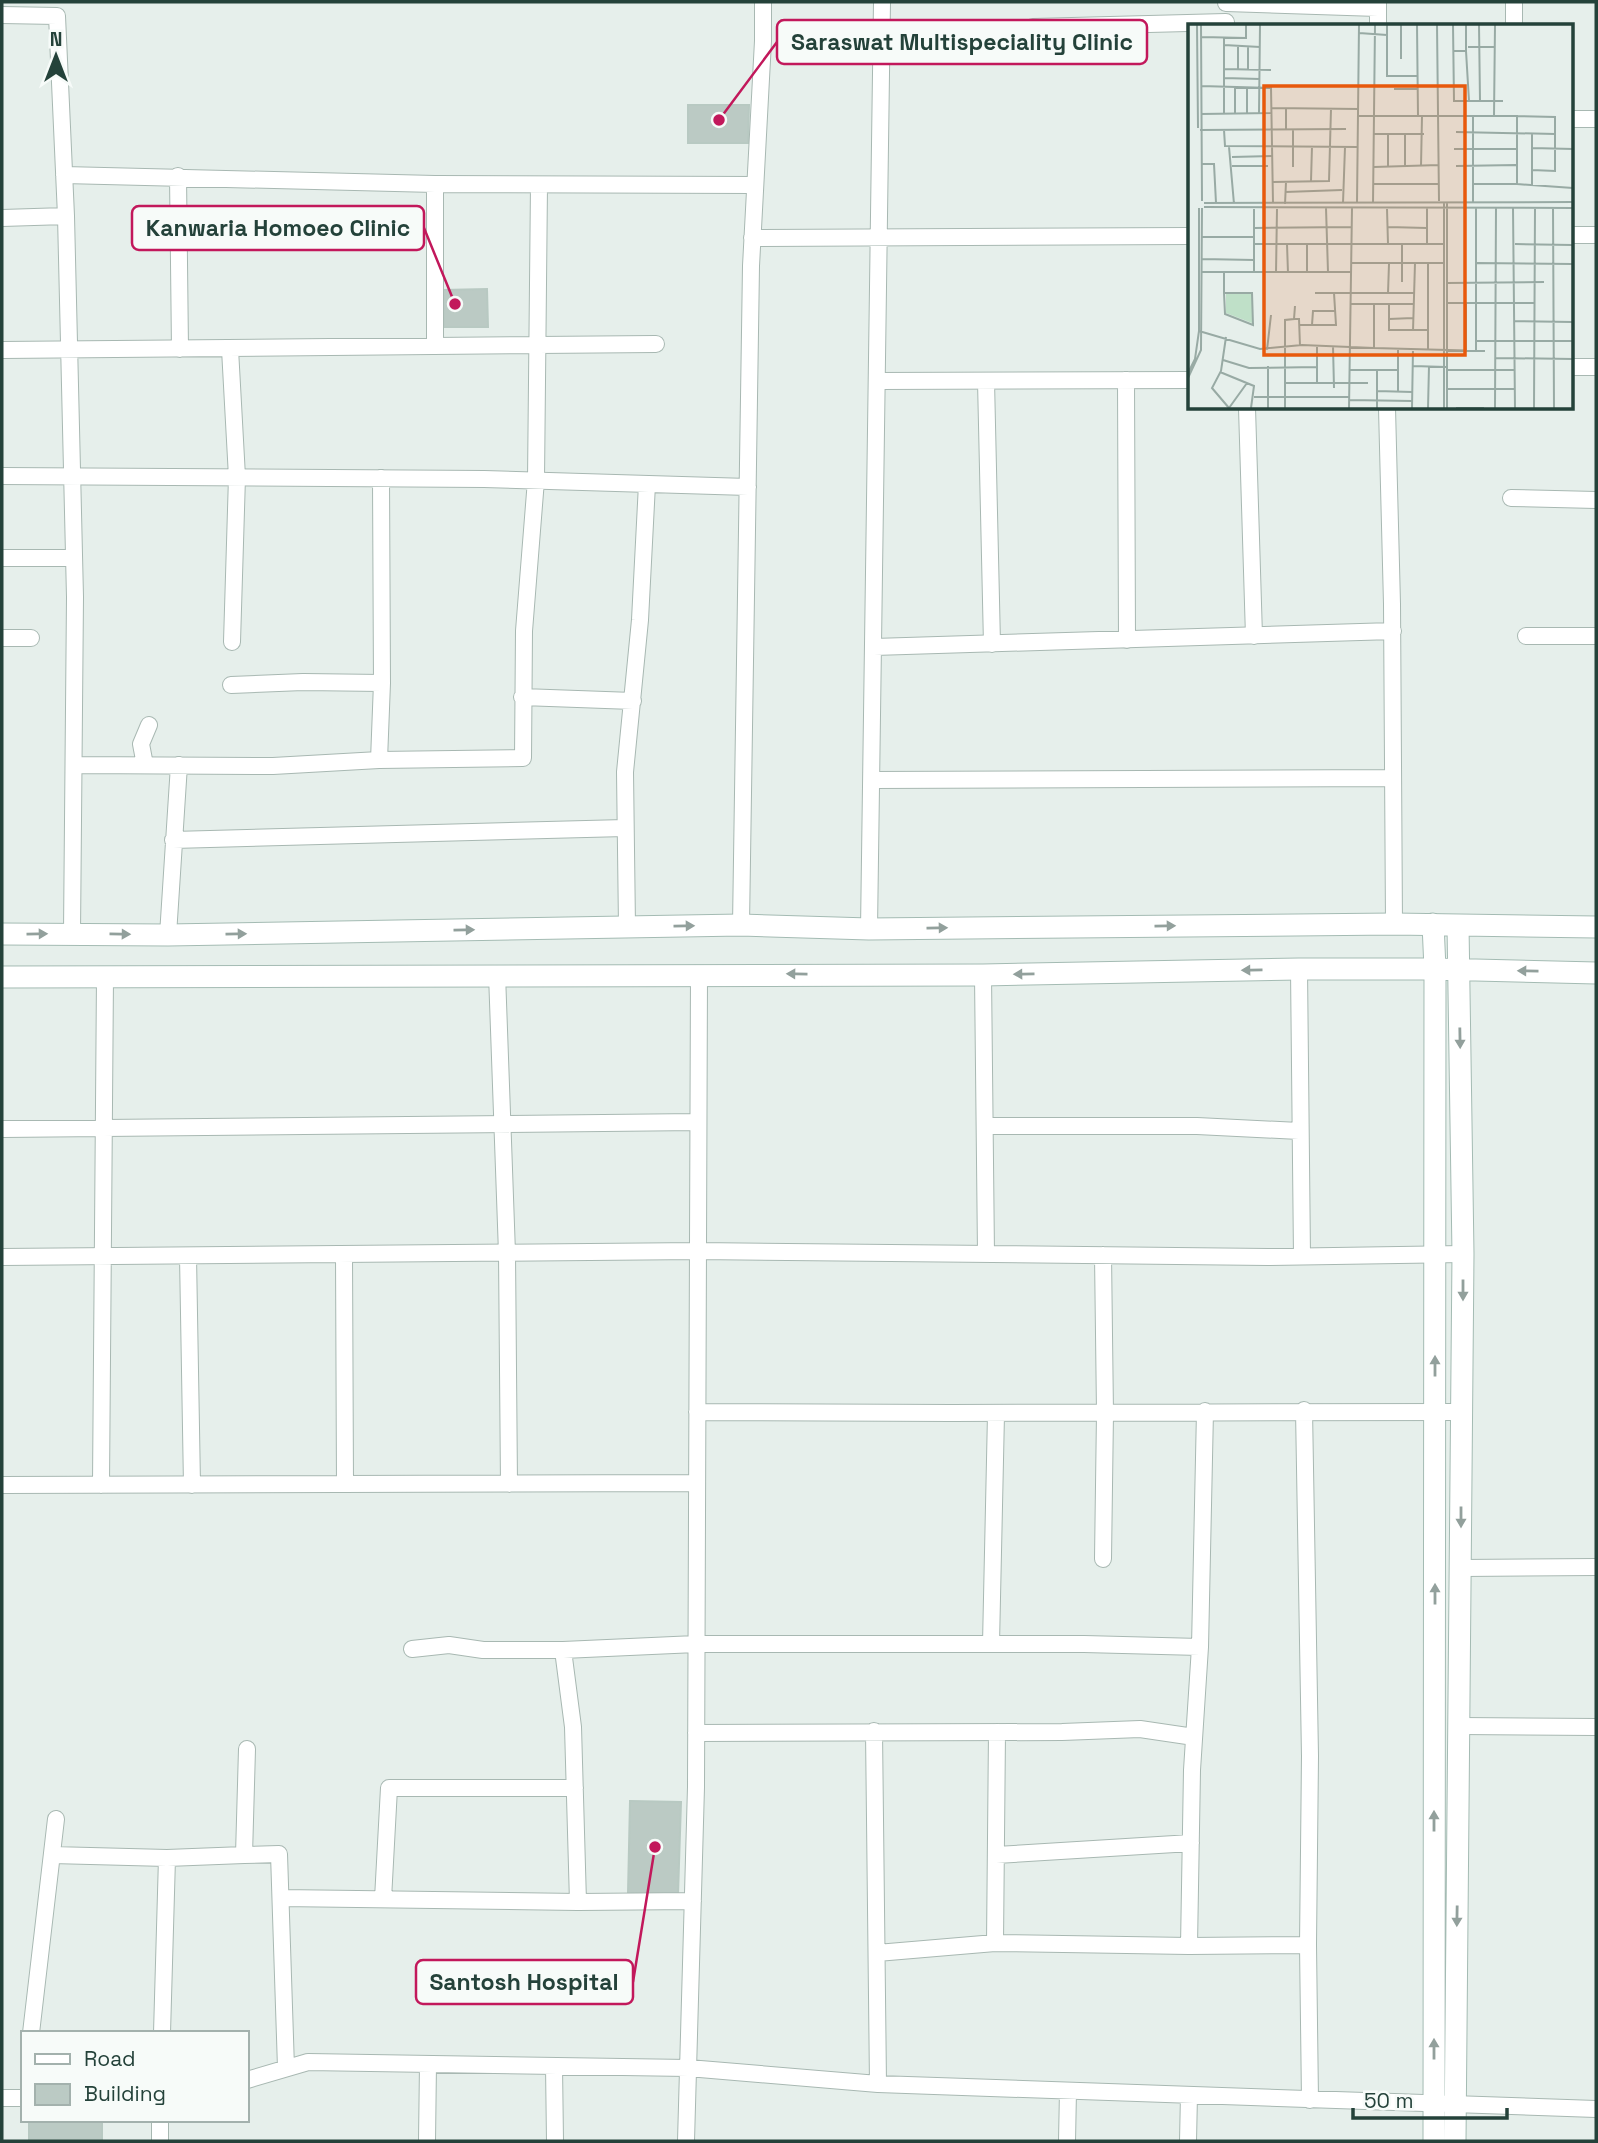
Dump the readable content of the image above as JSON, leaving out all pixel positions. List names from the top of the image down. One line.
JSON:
{"places":["Saraswat Multispeciality Clinic","Kanwaria Homoeo Clinic","Santosh Hospital"],"legend":["Road","Building"],"scale_bar":"50 m","north":"top"}
